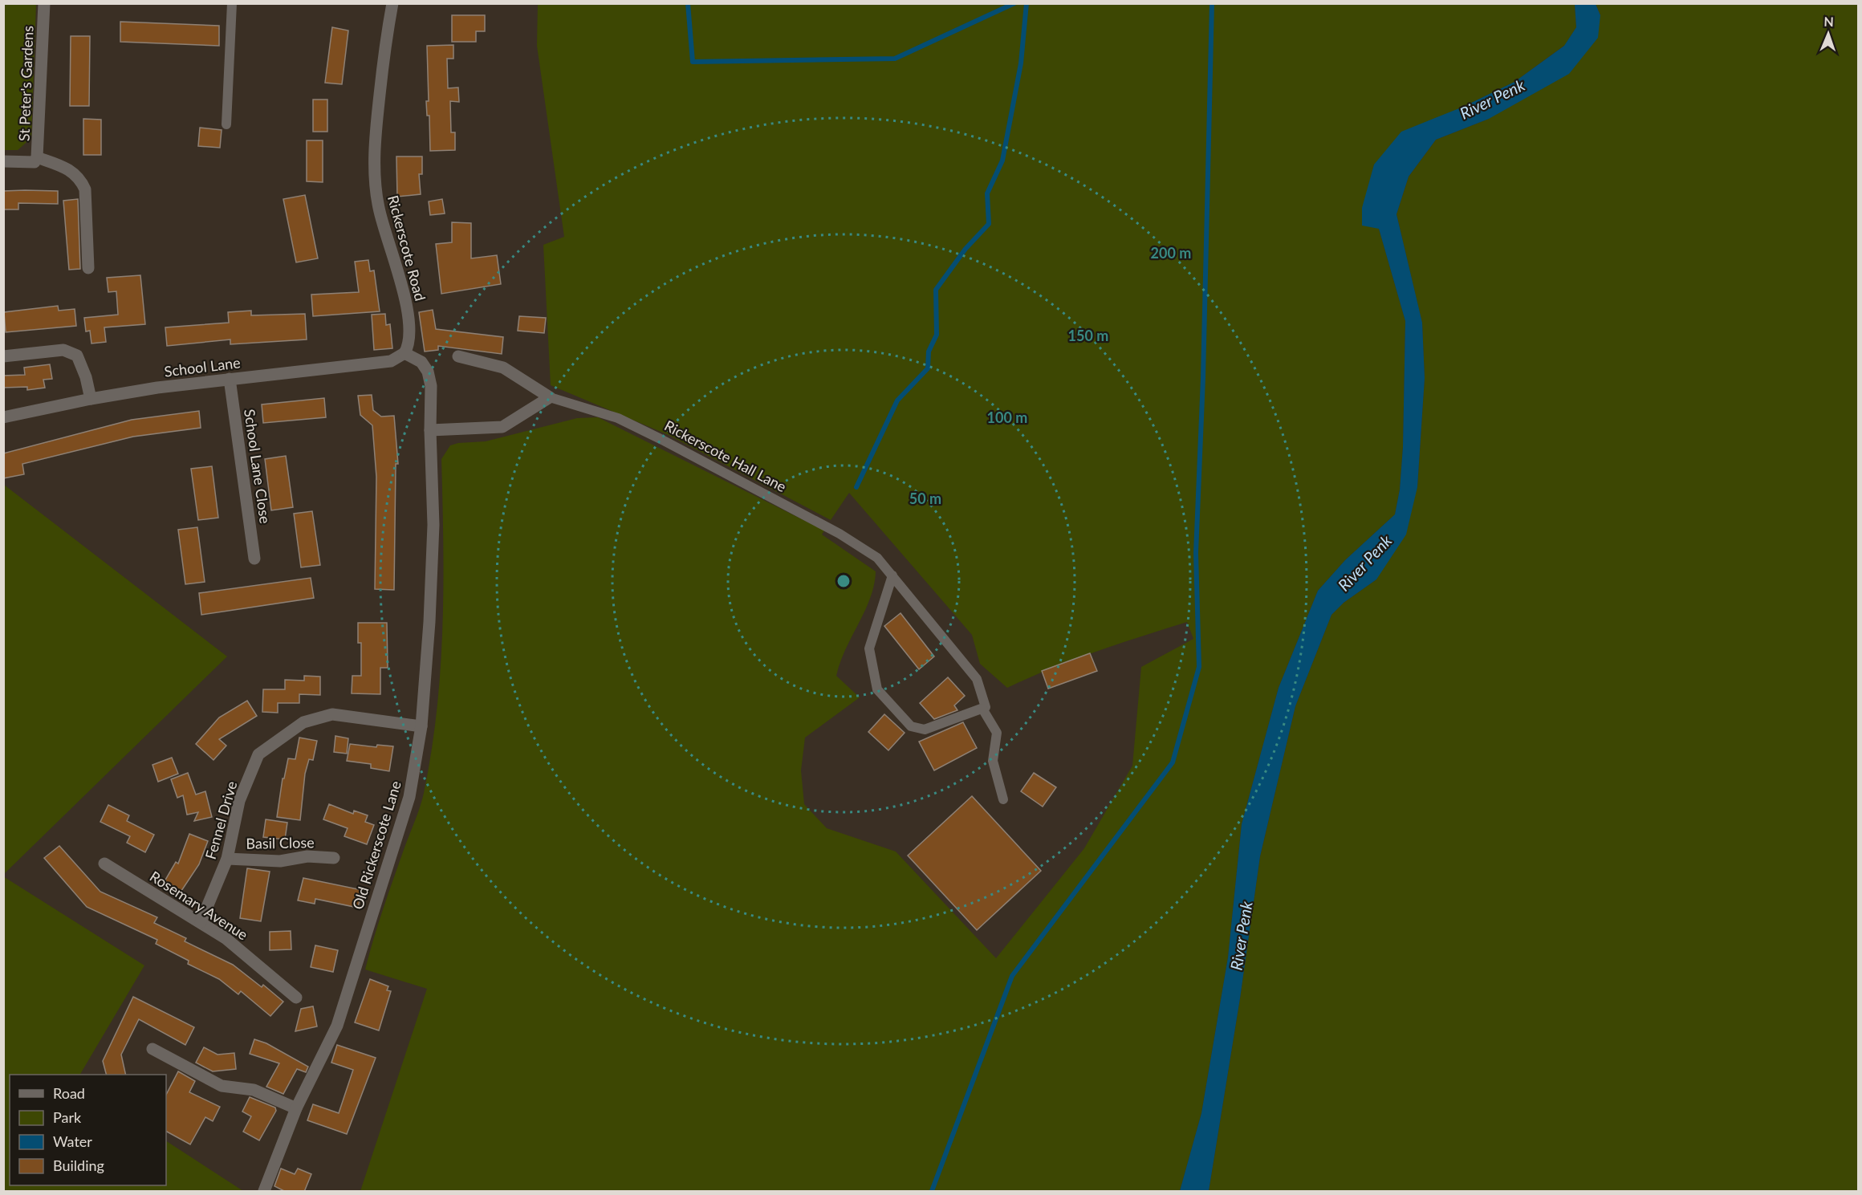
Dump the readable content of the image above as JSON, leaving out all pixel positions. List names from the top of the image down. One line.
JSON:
{"streets":{"street":["St Peter's Gardens","Rickerscote Road","School Lane","School Lane Close","Fennel Drive","Basil Close","Old Rickerscote Lane","Rosemary Avenue"],"lane":["Rickerscote Hall Lane"]},"crossings":[["Rickerscote Road","School Lane"],["School Lane","School Lane Close"],["Fennel Drive","Basil Close"],["Fennel Drive","Old Rickerscote Lane"],["Fennel Drive","Rosemary Avenue"]],"water":["River Penk"],"legend":["Road","Park","Water","Building"],"north":"top","rings":["200 m","150 m","100 m","50 m"]}
